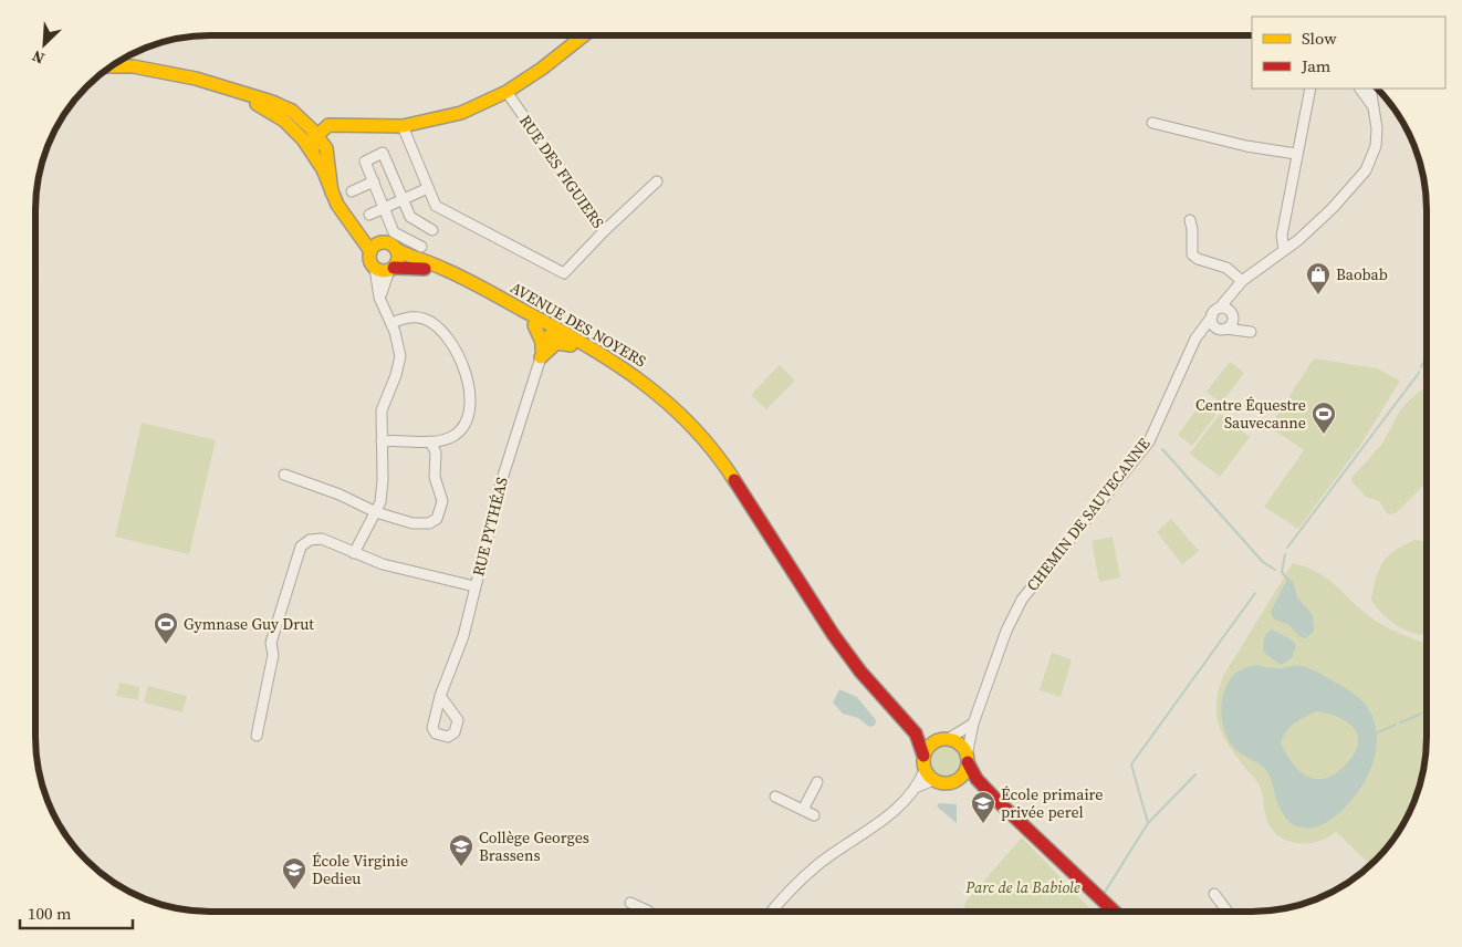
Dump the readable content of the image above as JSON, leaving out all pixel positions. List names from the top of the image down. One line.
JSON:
{"streets":{"street":["RUE DES FIGUIERS","AVENUE DES NOYERS","CHEMIN DE SAUVECANNE","RUE PYTHÉAS"]},"crossings":[["AVENUE DES NOYERS","CHEMIN DE SAUVECANNE"]],"parks":["Parc de la Babiole"],"places":{"shop":["Baobab"],"sports":["Centre Équestre Sauvecanne","Gymnase Guy Drut"],"school or university":["École primaire privée perel","Collège Georges Brassens","École Virginie Dedieu"]},"legend":["Slow","Jam"],"scale_bar":"100 m","north":"bottom left"}
